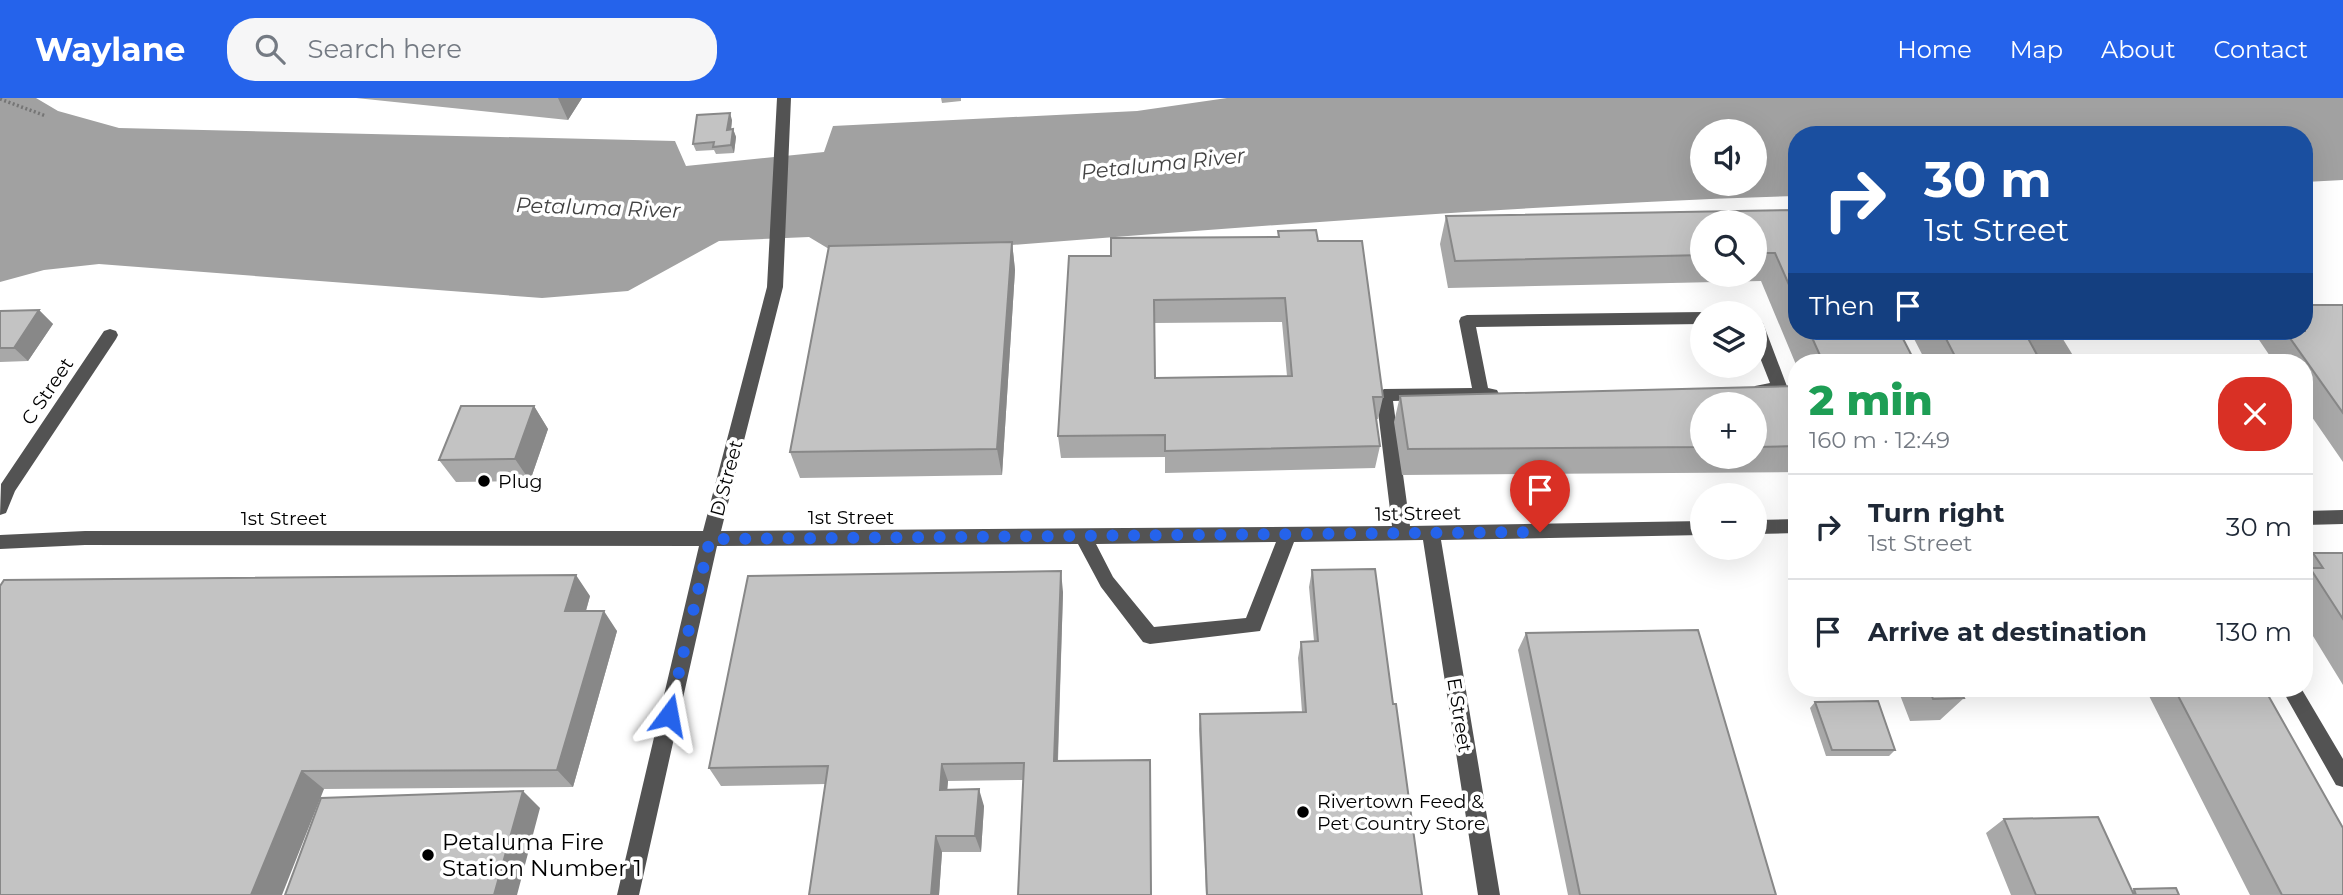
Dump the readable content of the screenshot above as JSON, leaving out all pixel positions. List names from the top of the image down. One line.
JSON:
{"streets":{"street":["C Street","D Street","1st Street","E Street"]},"crossings":[["D Street","1st Street"],["1st Street","E Street"]],"water":["Petaluma River"],"places":["Plug","Rivertown Feed & Pet Country Store","Petaluma Fire Station Number 1"],"page":{"header":"Waylane","search":"Search here","nav":["Home","Map","About","Contact"],"map_buttons":["+","−"],"turn":["30 m","1st Street"],"then":"Then","heading":["2 min","160 m · 12:49"],"list":[{"name":"Turn right","note":"1st Street","value":"30 m"},{"name":"Arrive at destination","value":"130 m"}]}}
